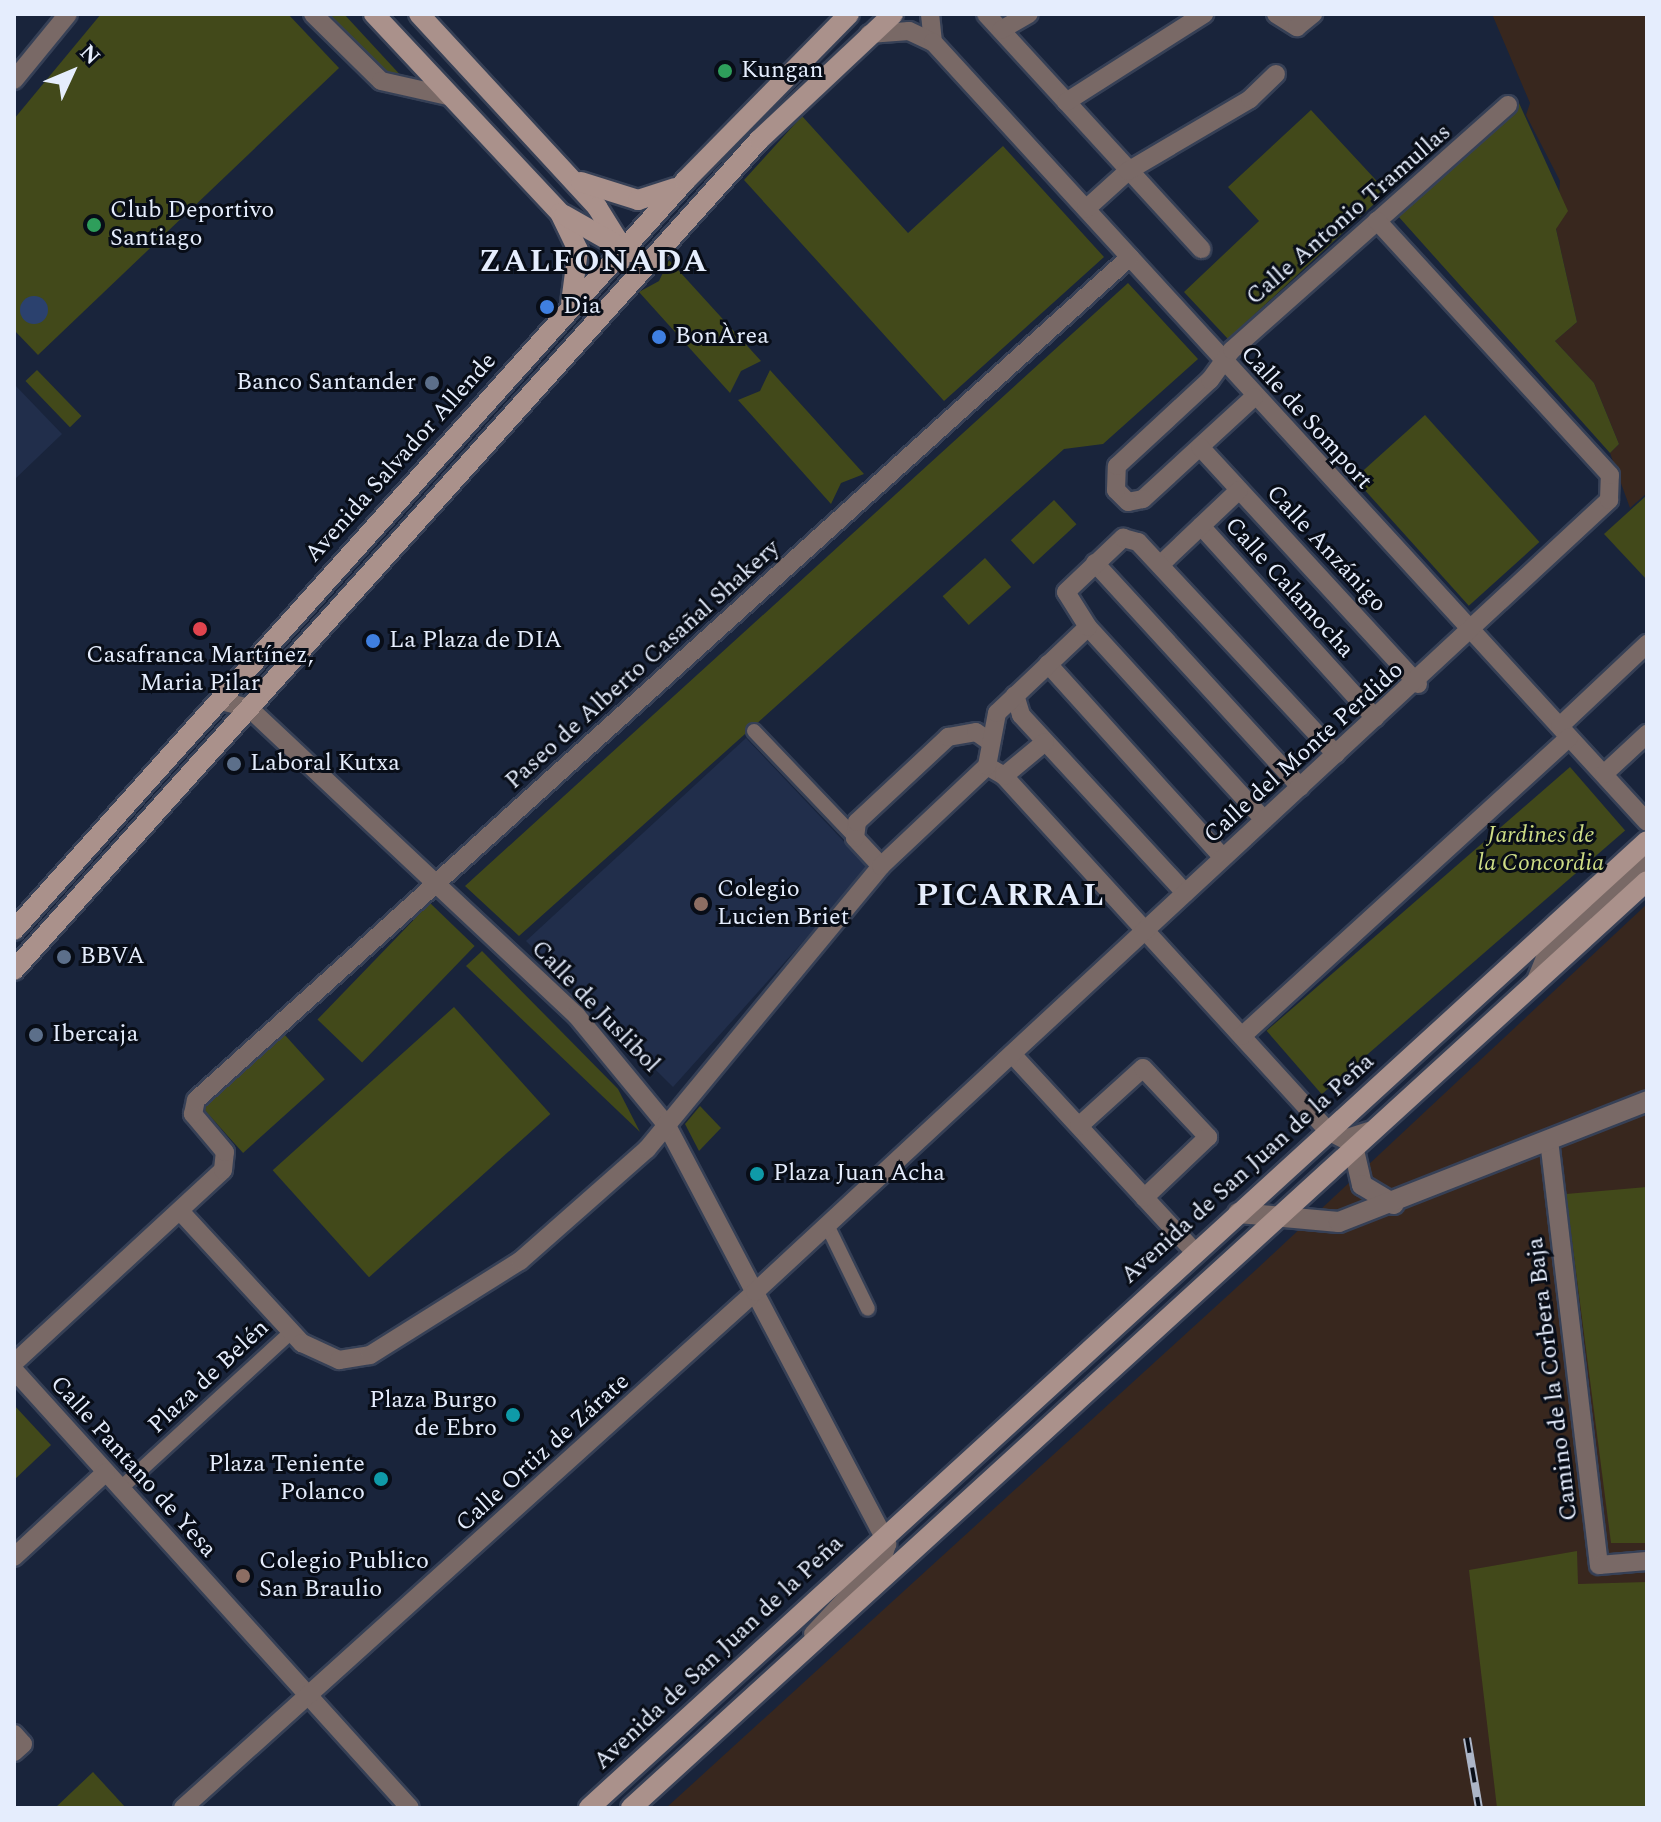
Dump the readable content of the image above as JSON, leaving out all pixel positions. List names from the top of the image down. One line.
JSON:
{"streets":{"main road":["Avenida Salvador Allende","Avenida de San Juan de la Peña"],"street":["Calle Antonio Tramullas","Calle de Somport","Calle Anzánigo","Calle Calamocha","Paseo de Alberto Casañal Shakery","Calle del Monte Perdido","Calle de Juslibol","Plaza de Belén","Camino de la Corbera Baja","Calle Ortiz de Zárate","Calle Pantano de Yesa"]},"crossings":[["Calle Antonio Tramullas","Calle de Somport"],["Calle Antonio Tramullas","Calle Anzánigo"],["Calle Antonio Tramullas","Calle del Monte Perdido"],["Calle de Somport","Paseo de Alberto Casañal Shakery"],["Calle de Somport","Calle del Monte Perdido"],["Avenida Salvador Allende","Calle de Juslibol"],["Calle Anzánigo","Calle del Monte Perdido"],["Calle Calamocha","Calle del Monte Perdido"],["Paseo de Alberto Casañal Shakery","Calle de Juslibol"],["Calle del Monte Perdido","Calle de Juslibol"],["Calle del Monte Perdido","Calle Ortiz de Zárate"],["Calle de Juslibol","Avenida de San Juan de la Peña"],["Calle de Juslibol","Calle Ortiz de Zárate"],["Plaza de Belén","Calle Pantano de Yesa"],["Calle Ortiz de Zárate","Calle Pantano de Yesa"]],"districts":["ZALFONADA","PICARRAL"],"parks":["Jardines de la Concordia"],"places":["Kungan","Club Deportivo Santiago","Dia","BonÀrea","Banco Santander","Casafranca Martínez, Maria Pilar","La Plaza de DIA","Laboral Kutxa","Colegio Lucien Briet","BBVA","Ibercaja","Plaza Juan Acha","Plaza Burgo de Ebro","Plaza Teniente Polanco","Colegio Publico San Braulio"],"north":"top right"}
